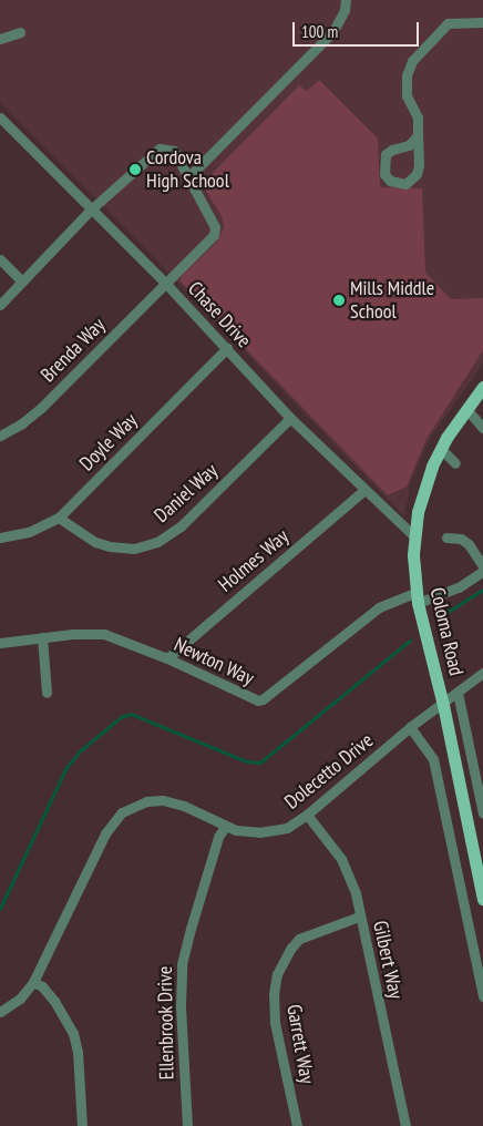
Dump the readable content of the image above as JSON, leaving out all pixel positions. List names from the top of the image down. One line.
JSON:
{"streets":{"main road":["Coloma Road"],"street":["Chase Drive","Brenda Way","Doyle Way","Daniel Way","Holmes Way","Newton Way","Dolecetto Drive","Gilbert Way","Ellenbrook Drive","Garrett Way"]},"crossings":[["Chase Drive","Brenda Way"],["Chase Drive","Doyle Way"],["Chase Drive","Daniel Way"],["Chase Drive","Holmes Way"],["Chase Drive","Coloma Road"],["Doyle Way","Daniel Way"],["Holmes Way","Newton Way"],["Coloma Road","Newton Way"],["Coloma Road","Dolecetto Drive"],["Dolecetto Drive","Gilbert Way"],["Dolecetto Drive","Ellenbrook Drive"],["Gilbert Way","Garrett Way"]],"places":["Cordova High School","Mills Middle School"],"scale_bar":"100 m"}
